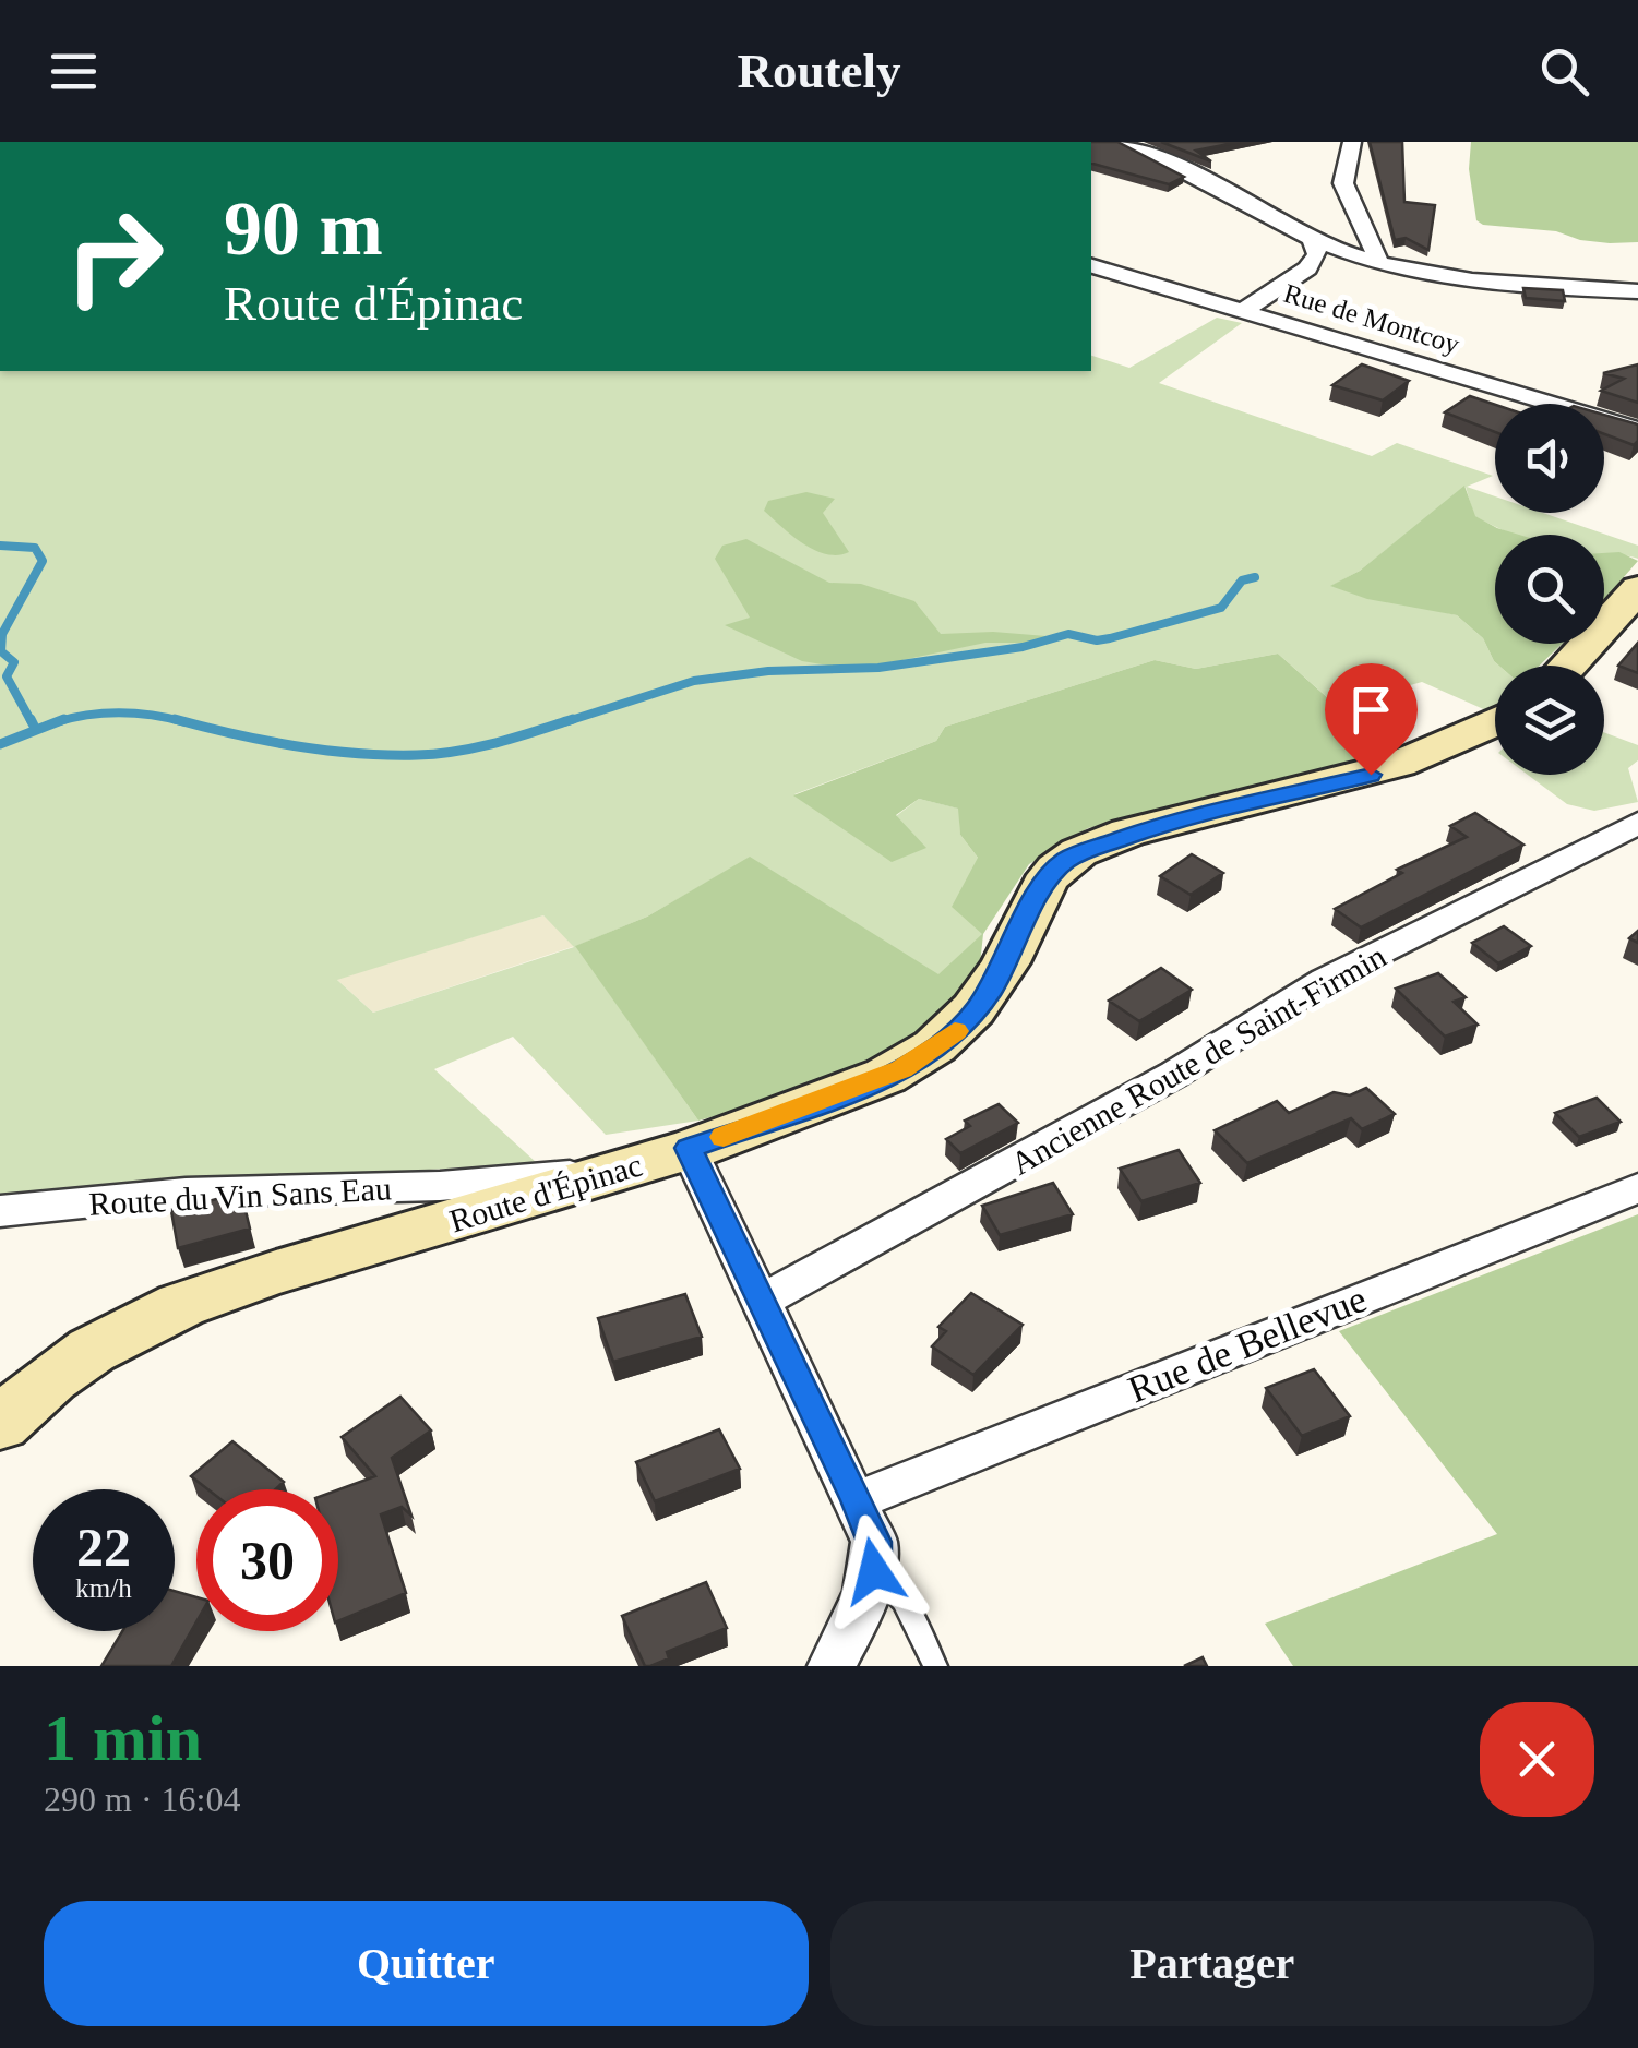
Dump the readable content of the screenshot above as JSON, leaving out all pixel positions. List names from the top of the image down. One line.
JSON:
{"streets":{"main road":["Route d'Épinac"],"street":["Rue de Montcoy","Ancienne Route de Saint-Firmin","Route du Vin Sans Eau","Rue de Bellevue"]},"crossings":[["Route d'Épinac","Route du Vin Sans Eau"]],"page":{"header":"Routely","turn":["90 m","Route d'Épinac"],"speed":"22 km/h","limit":"30","heading":["1 min","290 m · 16:04"],"buttons":["Quitter","Partager"]}}
